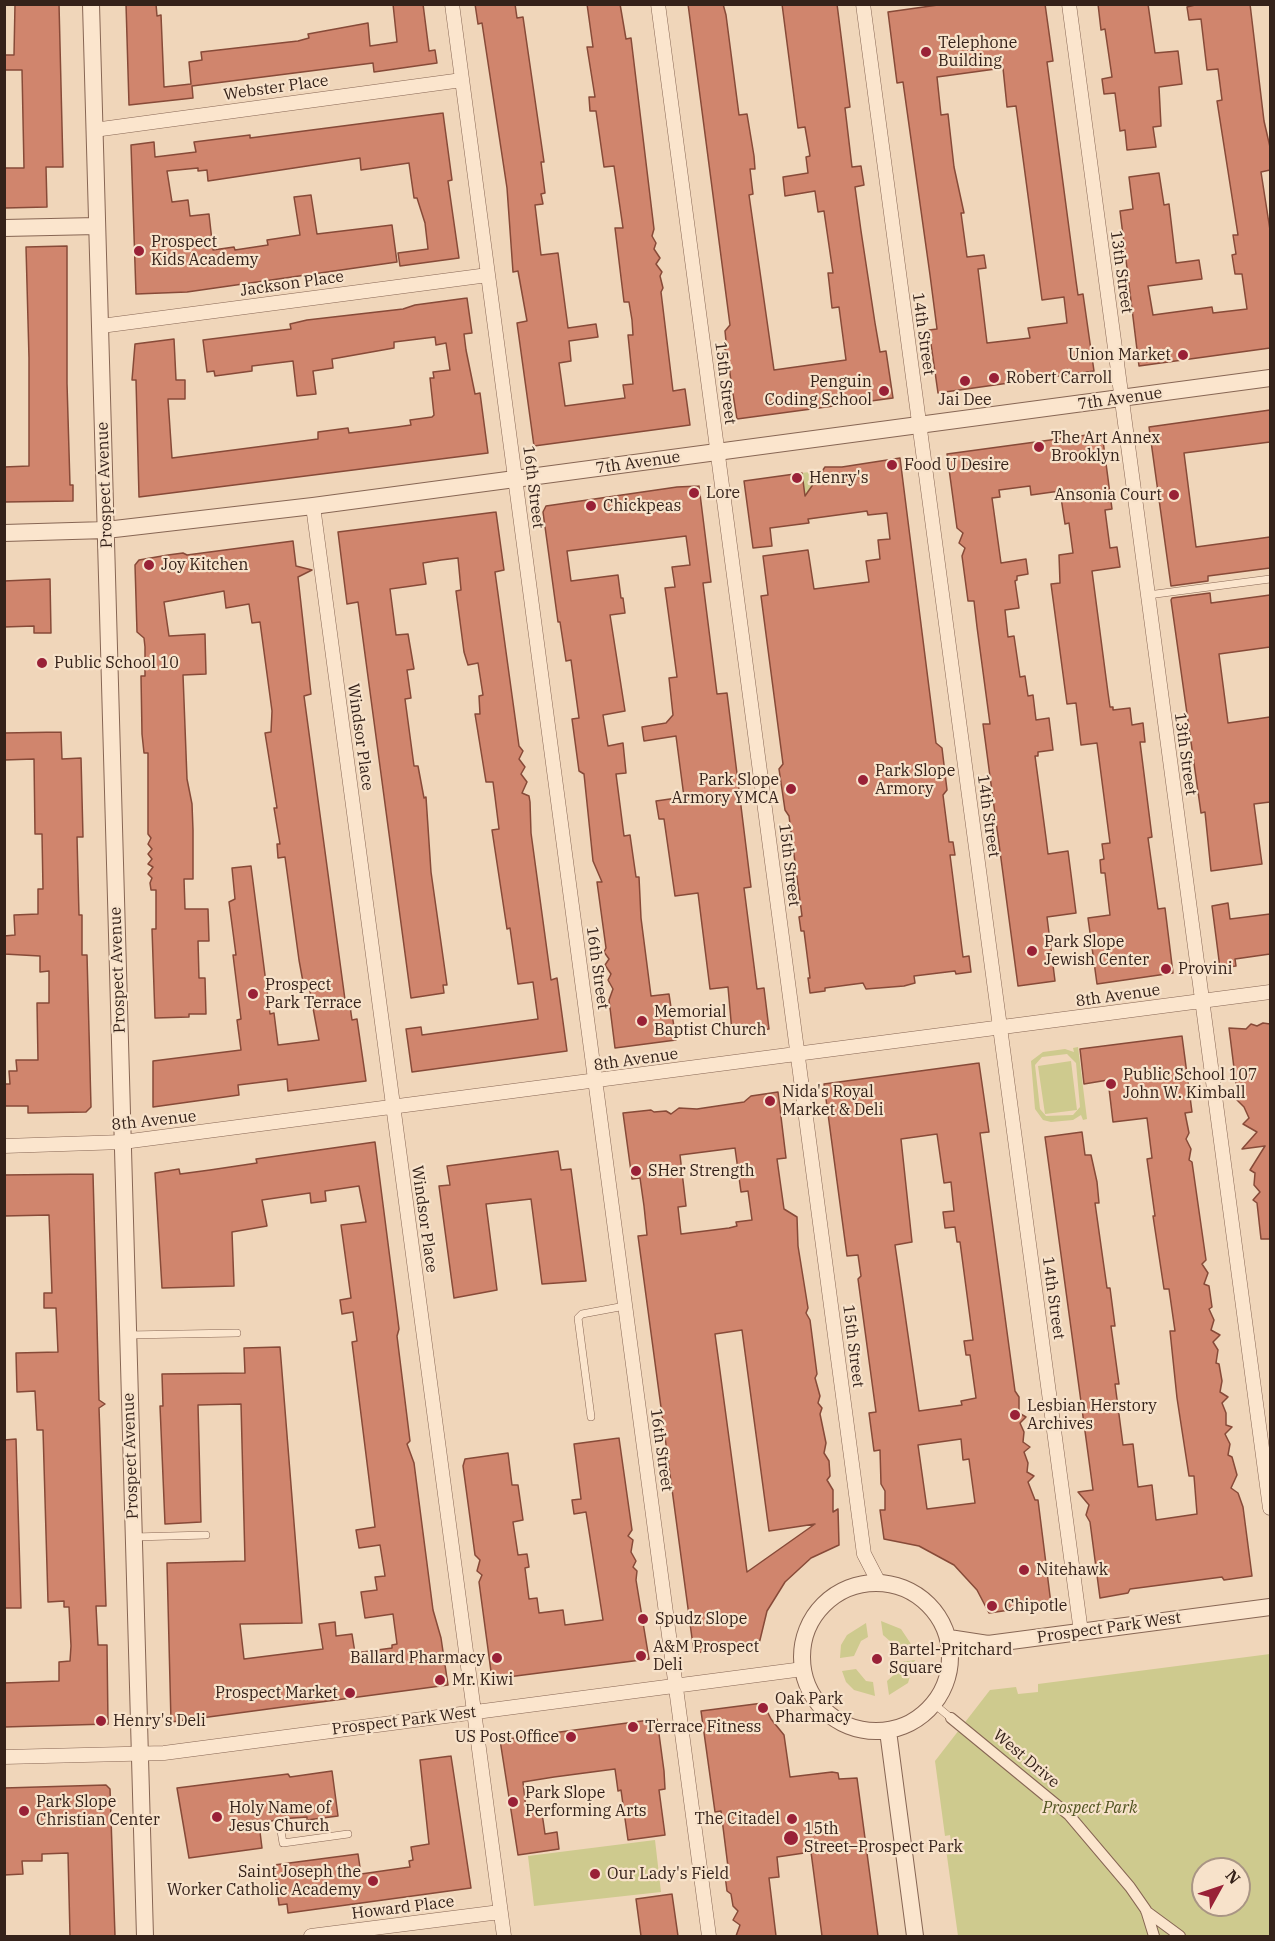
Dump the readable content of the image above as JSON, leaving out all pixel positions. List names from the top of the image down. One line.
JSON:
{"streets":{"street":["Webster Place","13th Street","Jackson Place","14th Street","15th Street","7th Avenue","Prospect Avenue","16th Street","Windsor Place","8th Avenue","Prospect Park West","West Drive","Howard Place"]},"crossings":[["Webster Place","Prospect Avenue"],["Webster Place","16th Street"],["13th Street","7th Avenue"],["13th Street","8th Avenue"],["Jackson Place","Prospect Avenue"],["Jackson Place","16th Street"],["14th Street","7th Avenue"],["14th Street","8th Avenue"],["14th Street","Prospect Park West"],["15th Street","7th Avenue"],["15th Street","8th Avenue"],["15th Street","Prospect Park West"],["7th Avenue","Prospect Avenue"],["7th Avenue","16th Street"],["7th Avenue","Windsor Place"],["Prospect Avenue","8th Avenue"],["Prospect Avenue","Prospect Park West"],["16th Street","8th Avenue"],["16th Street","Prospect Park West"],["Windsor Place","8th Avenue"],["Windsor Place","Prospect Park West"],["Windsor Place","Howard Place"]],"parks":["Prospect Park"],"places":["Telephone Building","Prospect Kids Academy","Union Market","Robert Carroll","Jai Dee","Penguin Coding School","The Art Annex Brooklyn","Food U Desire","Henry's","Lore","Ansonia Court","Chickpeas","Joy Kitchen","Public School 10","Park Slope Armory","Park Slope Armory YMCA","Park Slope Jewish Center","Provini","Prospect Park Terrace","Memorial Baptist Church","Public School 107 John W. Kimball","Nida's Royal Market & Deli","SHer Strength","Lesbian Herstory Archives","Nitehawk","Chipotle","Spudz Slope","A&M Prospect Deli","Ballard Pharmacy","Bartel-Pritchard Square","Mr. Kiwi","Prospect Market","Oak Park Pharmacy","Henry's Deli","Terrace Fitness","US Post Office","Park Slope Performing Arts","Park Slope Christian Center","Holy Name of Jesus Church","The Citadel","15th Street–Prospect Park","Our Lady's Field","Saint Joseph the Worker Catholic Academy"],"north":"top right"}
